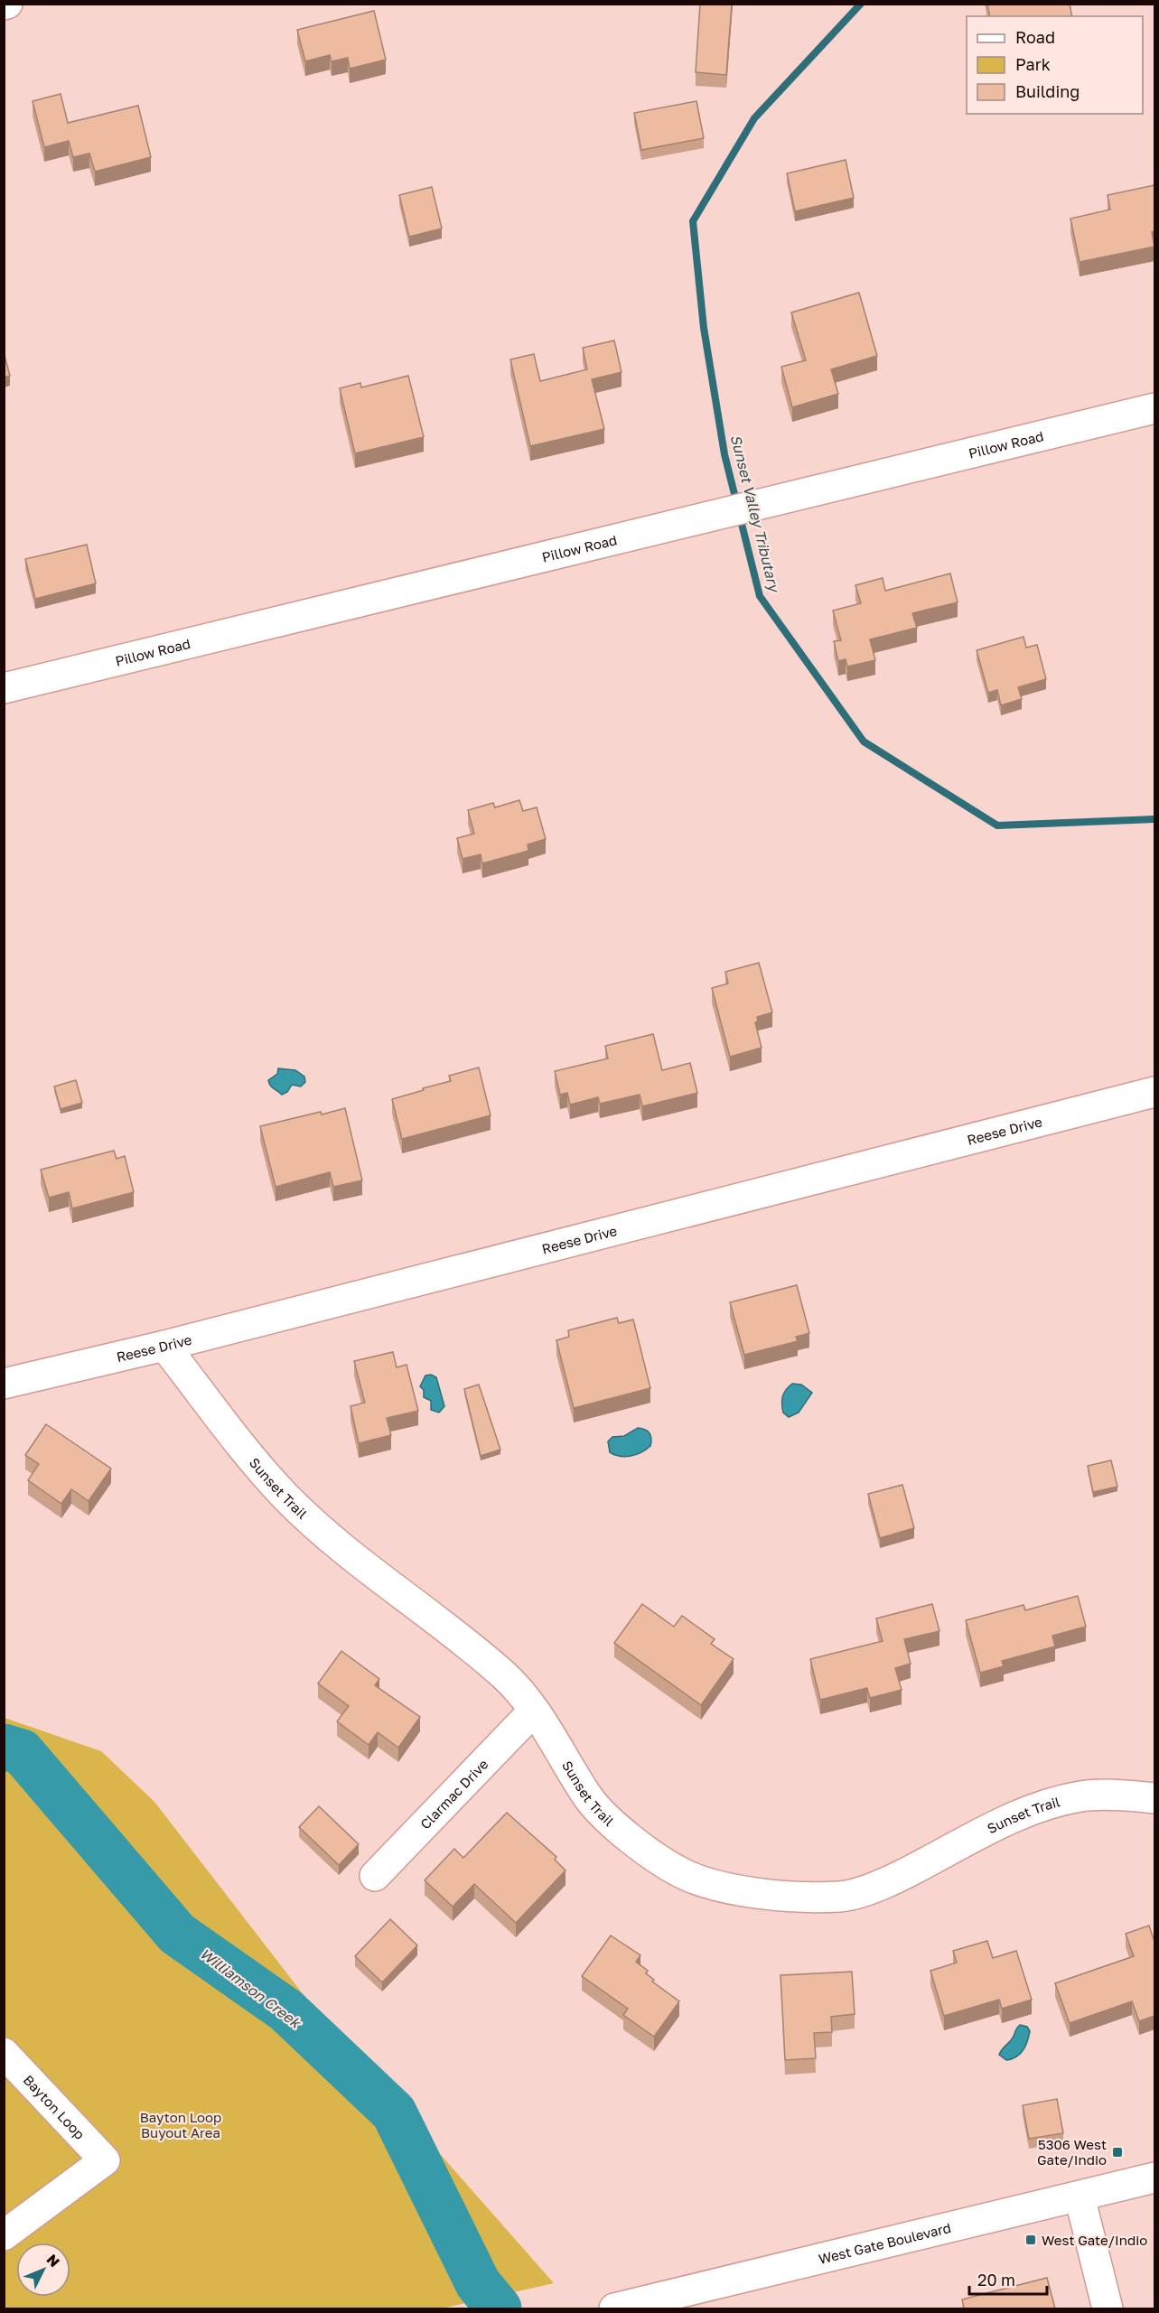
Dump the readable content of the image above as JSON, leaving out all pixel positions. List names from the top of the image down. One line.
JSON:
{"streets":{"street":["Pillow Road","Reese Drive","Sunset Trail","Clarmac Drive","Bayton Loop","West Gate Boulevard"]},"crossings":[["Reese Drive","Sunset Trail"],["Sunset Trail","Clarmac Drive"]],"water":["Sunset Valley Tributary","Williamson Creek"],"parks":["Bayton Loop Buyout Area"],"places":{"transit":["5306 West Gate/Indio","West Gate/Indio"]},"legend":["Road","Park","Building"],"scale_bar":"20 m","north":"top right"}
